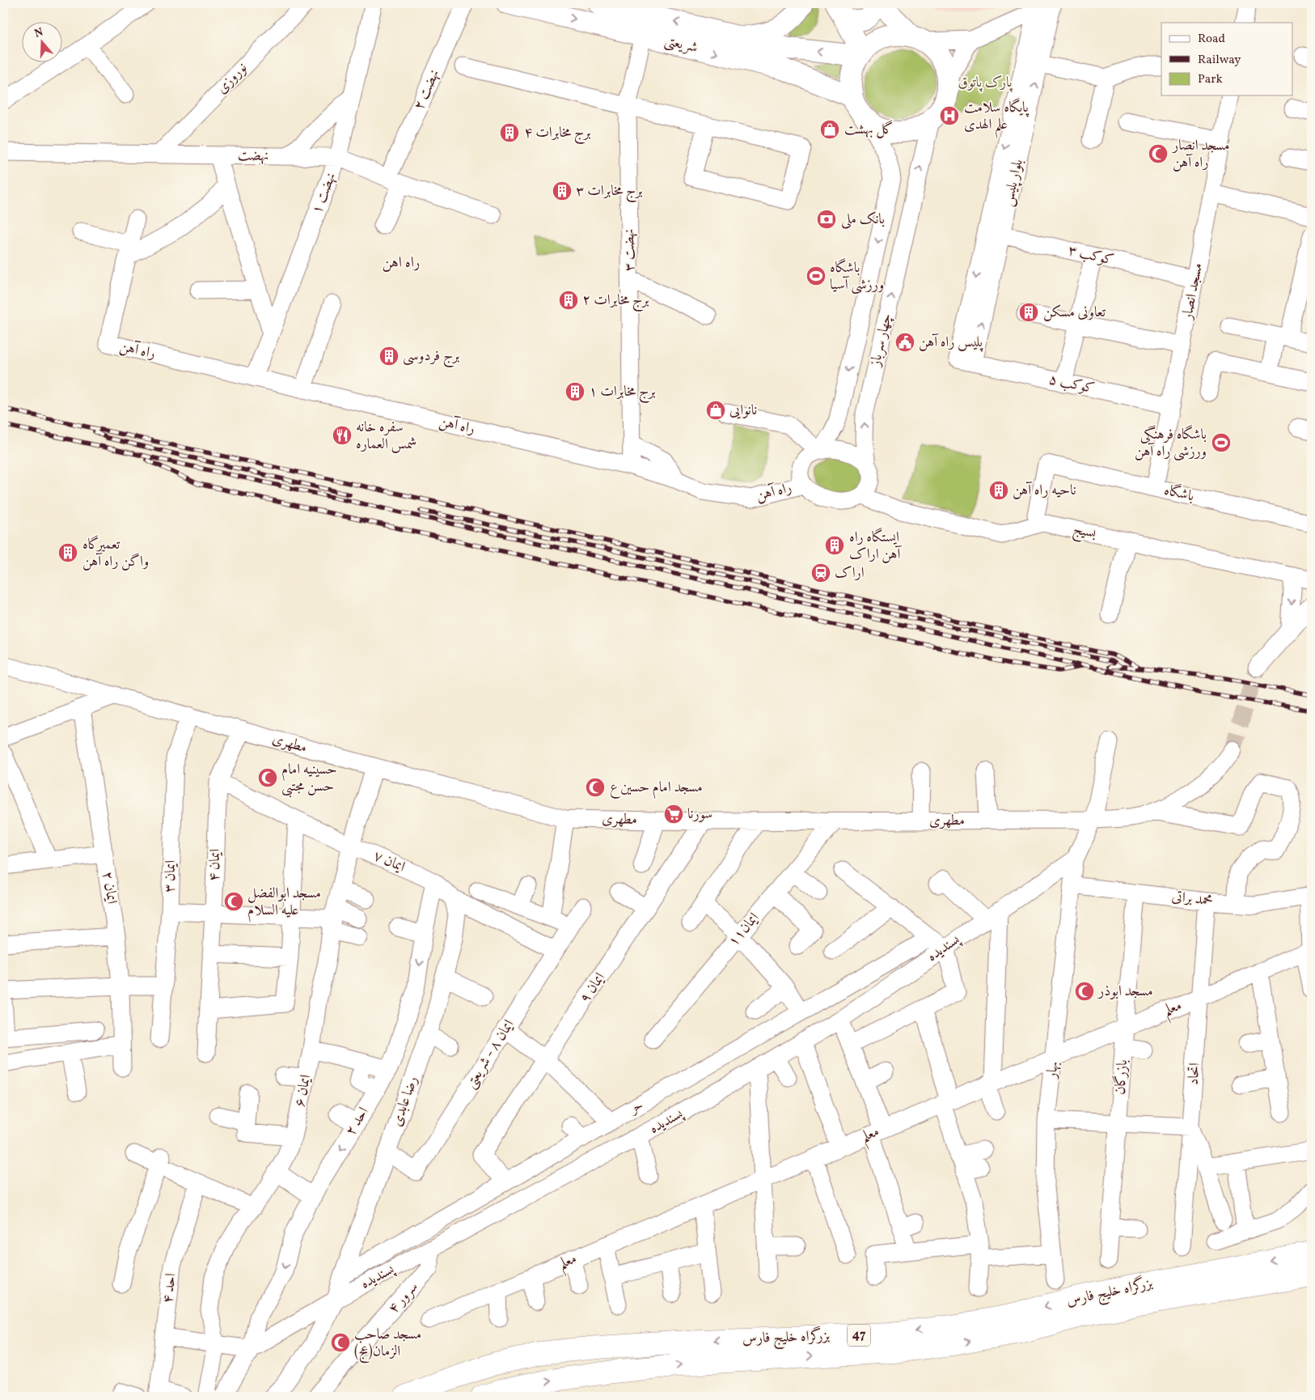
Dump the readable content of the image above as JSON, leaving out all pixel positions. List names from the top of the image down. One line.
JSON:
{"streets":{"highway":["بزرگراه خلیج فارس","47"],"main road":["شریعتی"],"street":["نوروزی","نهضت ۲","نهضت","بلوار پلیس","نهضت ۱","نهضت ۳","کوکب ۳","مسجد انصار","چهار سرباز","راه آهن","کوکب ۵","باشگاه","بسیج","مطهری","ایمان ۷","ایمان ۴","ایمان ۳","ایمان ۲","محمد براتی","ایمان۱۱","پسندیده","ایمان ۹","معلم","ایمان ۸ - شریعتی","بهار","اتحاد","بازرگان","ایمان ۶","رضا عابدی","حر","احد ۲","احد ۴","سرور ۴"]},"crossings":[["شریعتی","نهضت ۳"],["شریعتی","چهار سرباز"],["نوروزی","نهضت"],["نهضت ۲","نهضت"],["نهضت","نهضت ۱"],["بلوار پلیس","کوکب ۳"],["بلوار پلیس","کوکب ۵"],["نهضت ۱","راه آهن"],["نهضت ۳","راه آهن"],["کوکب ۳","مسجد انصار"],["مسجد انصار","کوکب ۵"],["مسجد انصار","باشگاه"],["چهار سرباز","راه آهن"],["چهار سرباز","بسیج"],["راه آهن","بسیج"],["مطهری","ایمان ۴"],["مطهری","ایمان ۳"],["مطهری","ایمان۱۱"],["مطهری","ایمان ۹"],["مطهری","ایمان ۶"],["ایمان ۷","ایمان ۴"],["ایمان ۷","ایمان ۸ - شریعتی"],["ایمان ۷","ایمان ۶"],["ایمان ۷","رضا عابدی"],["ایمان ۷","احد ۲"],["محمد براتی","بهار"],["محمد براتی","اتحاد"],["محمد براتی","بازرگان"],["پسندیده","بهار"],["پسندیده","رضا عابدی"],["پسندیده","احد ۲"],["پسندیده","سرور ۴"],["ایمان ۹","حر"],["معلم","بهار"],["معلم","اتحاد"],["معلم","بازرگان"],["ایمان ۸ - شریعتی","رضا عابدی"],["رضا عابدی","حر"]],"districts":["راه اهن"],"parks":["پارک پاتوق"],"places":{"hospital":["پایگاه سلامت علم الهدی"],"shop":["گل بهشت","نانوایی"],"building":["برج مخابرات ۴","برج مخابرات ۳","برج مخابرات ۲","تعاونی مسکن","برج فردوسی","برج مخابرات ۱","ناحیه راه آهن","ایستگاه راه آهن اراک","تعمیرگاه واگن راه آهن"],"mosque":["مسجد انصار راه آهن","حسینیه امام حسن مجتبی","مسجد امام حسین ع","مسجد ابوالفضل علیه السلام","مسجد ابوذر","مسجد صاحب الزمان(عج)"],"bank":["بانک ملی"],"sports":["باشگاه ورزشی آسیا","باشگاه فرهنگی ورزشی راه آهن"],"public building":["پلیس راه آهن"],"restaurant":["سفره خانه شمس العماره"],"station":["اراک"],"supermarket":["سورنا"]},"legend":["Road","Railway","Park"],"north":"top"}
